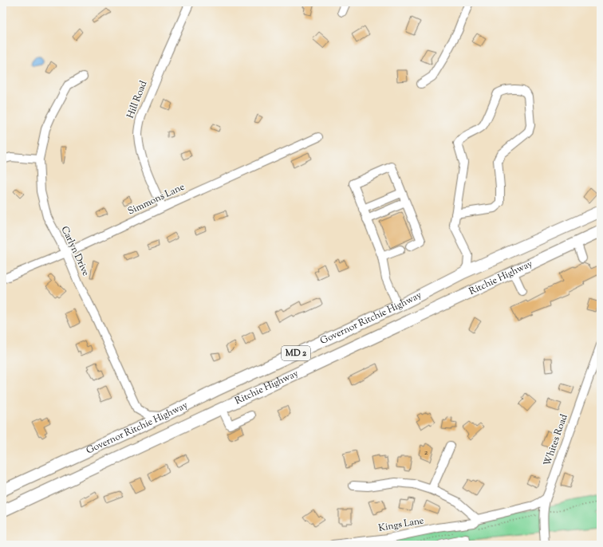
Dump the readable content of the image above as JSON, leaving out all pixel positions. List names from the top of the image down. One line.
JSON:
{"streets":{"highway":["Ritchie Highway","Governor Ritchie Highway","MD 2"],"street":["Hill Road","Simmons Lane","Carlyn Drive","Whites Road","Kings Lane"]},"crossings":[["Hill Road","Simmons Lane"],["Simmons Lane","Carlyn Drive"],["Carlyn Drive","Governor Ritchie Highway"],["Whites Road","Kings Lane"]],"house_numbers":["2"]}
